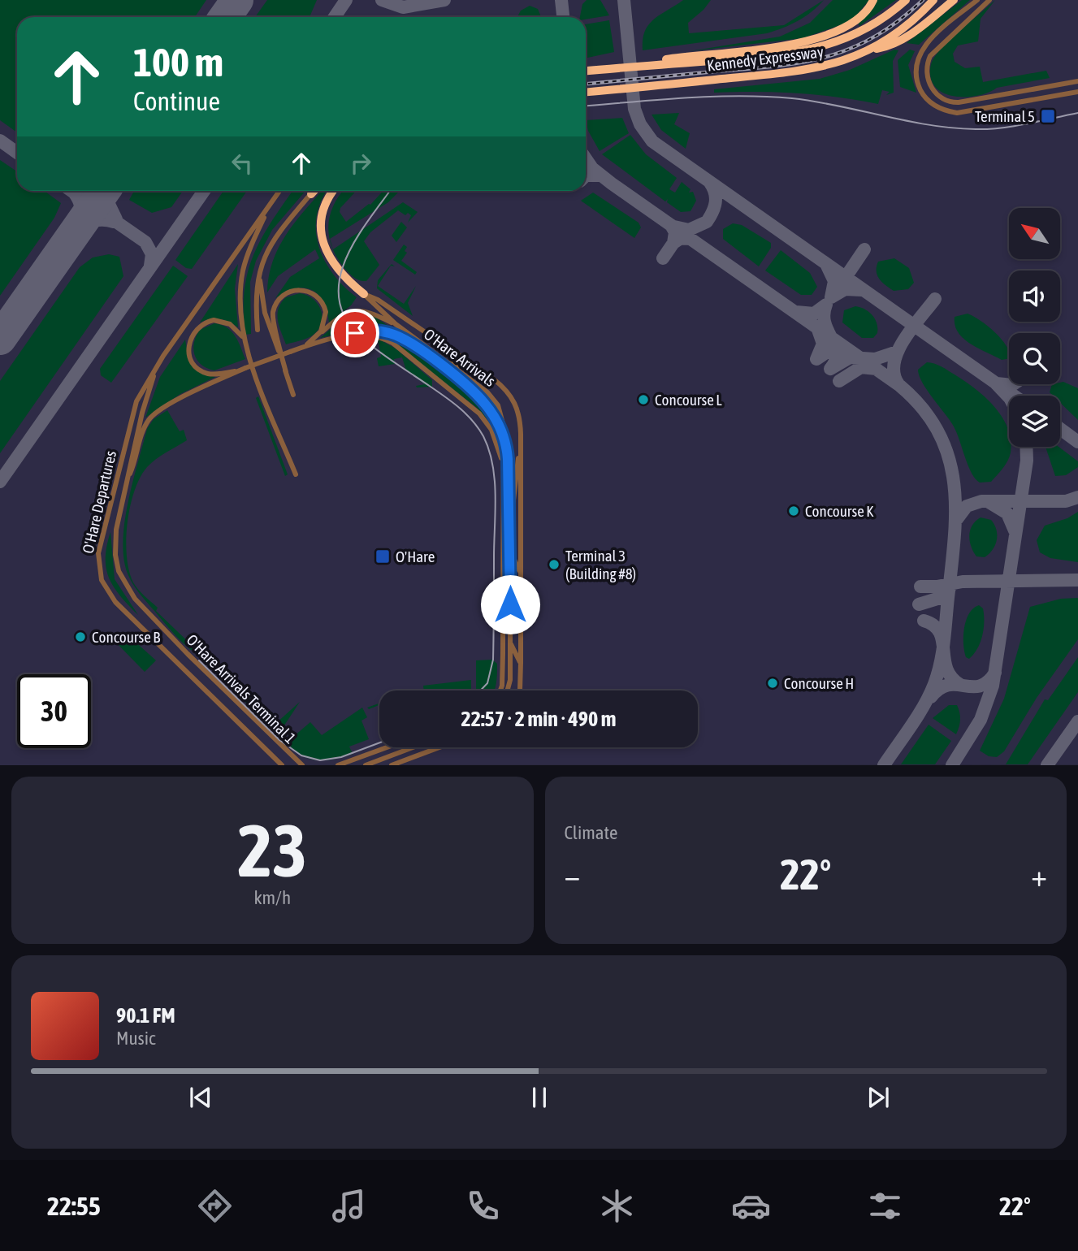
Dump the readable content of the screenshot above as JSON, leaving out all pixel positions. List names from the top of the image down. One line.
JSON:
{"streets":{"highway":["Kennedy Expressway"],"street":["O'Hare Arrivals","O'Hare Departures","O'Hare Arrivals Terminal 1"]},"places":{"transit":["Terminal 5","O'Hare"],"other":["Concourse L","Concourse K","Terminal 3 (Building #8)","Concourse B","Concourse H"]},"north":"top left","page":{"turn":["100 m","Continue"],"limit":"30","trip":"22:57 · 2 min · 490 m","tile":[["23","km/h"],"Climate"],"heat":["−","22°","+"],"song":["90.1 FM","Music"],"tabs":["22:55","22°"]}}
